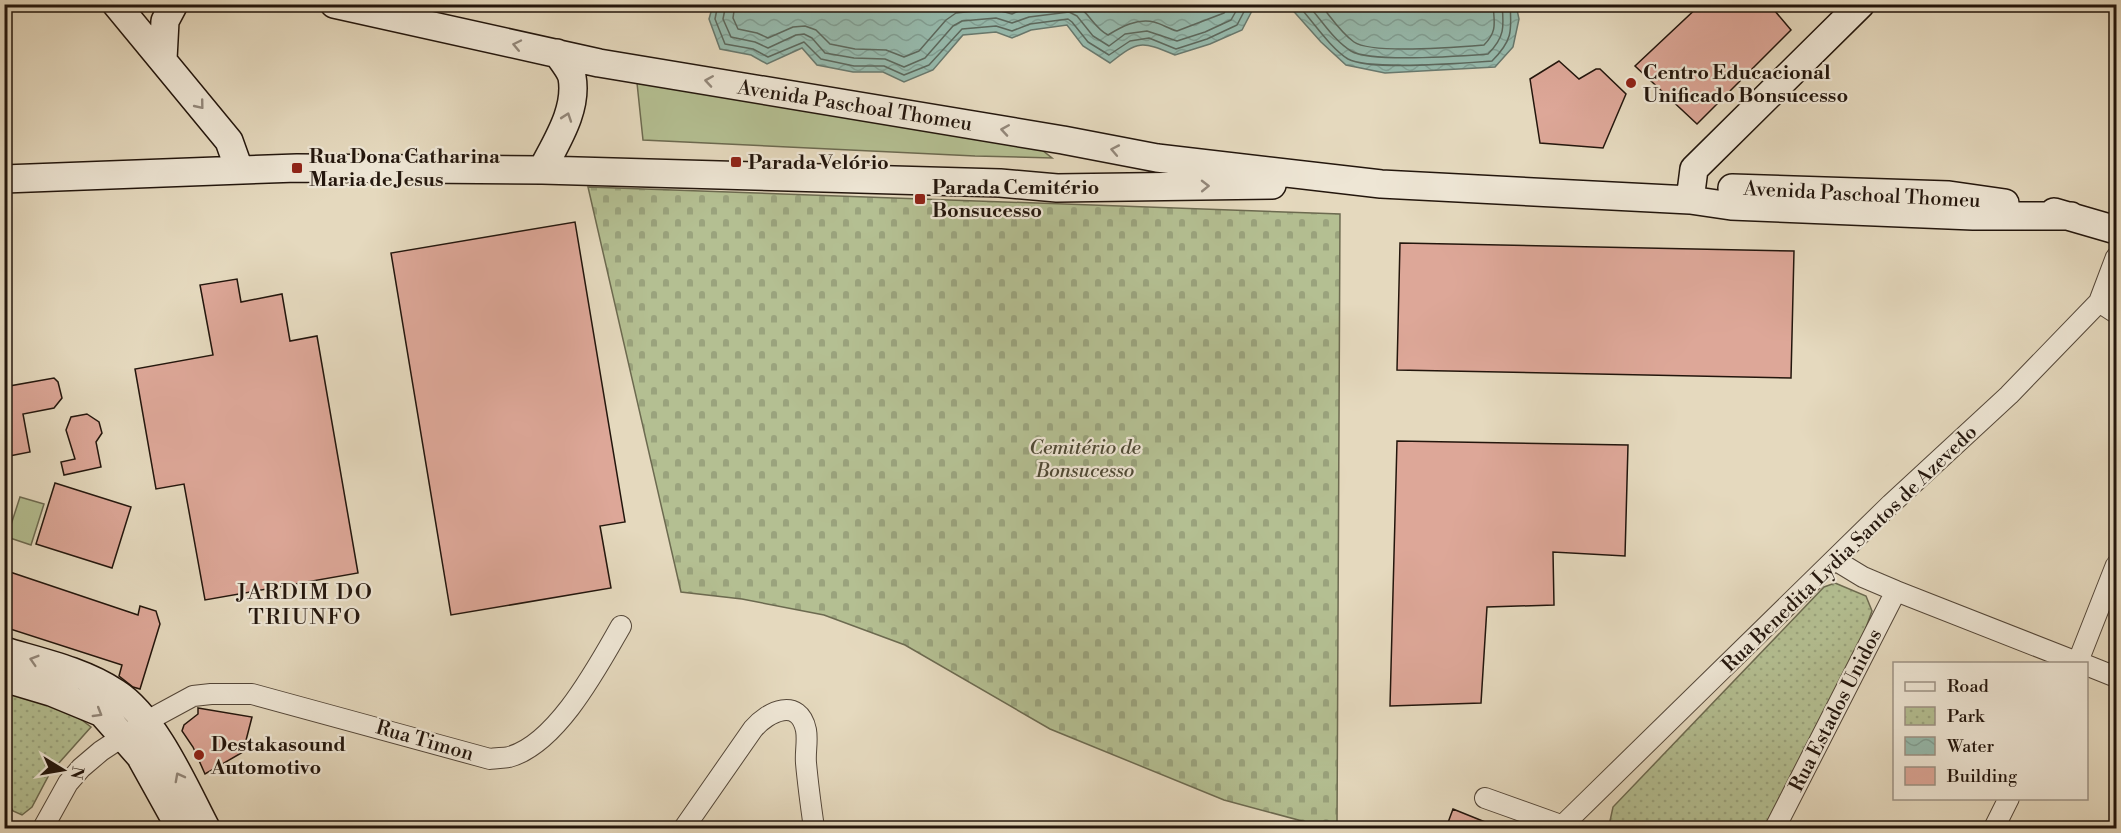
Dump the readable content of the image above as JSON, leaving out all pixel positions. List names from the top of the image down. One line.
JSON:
{"streets":{"main road":["Avenida Paschoal Thomeu"],"street":["Rua Benedita Lydia Santos de Azevedo","Rua Estados Unidos","Rua Timon"]},"districts":["JARDIM DO TRIUNFO"],"parks":["Cemitério de Bonsucesso"],"places":{"other":["Centro Educacional Unificado Bonsucesso","Destakasound Automotivo"],"transit":["Parada Velório","Rua Dona Catharina Maria de Jesus","Parada Cemitério Bonsucesso"]},"legend":["Road","Park","Water","Building"],"north":"right"}
